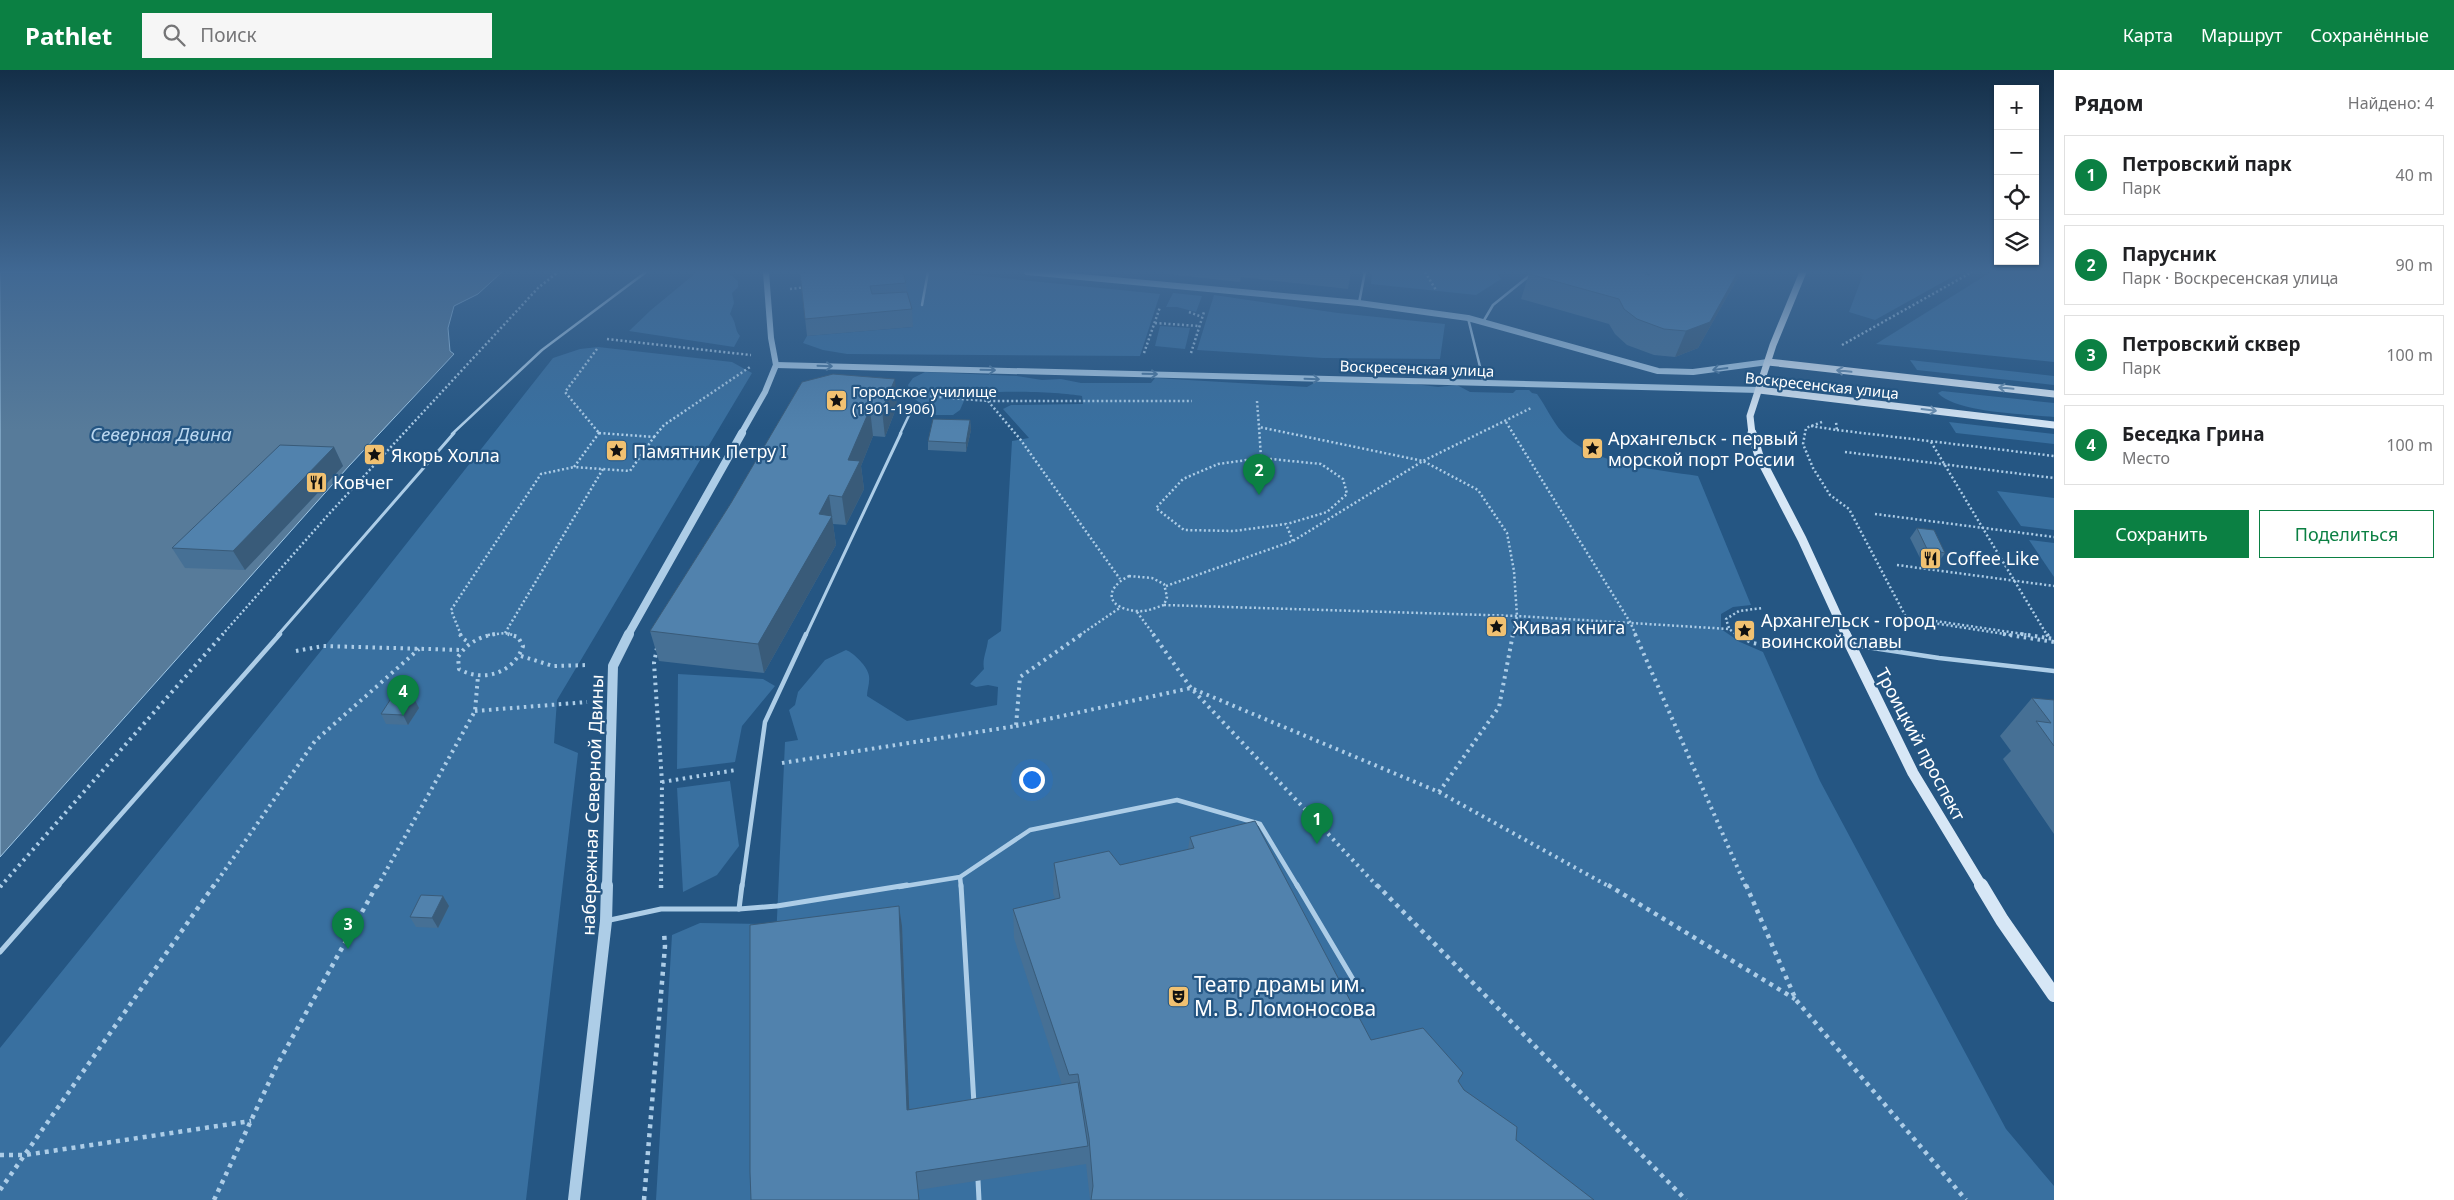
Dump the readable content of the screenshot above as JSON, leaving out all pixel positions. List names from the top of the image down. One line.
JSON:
{"streets":{"main road":["Воскресенская улица","Троицкий проспект"],"street":["набережная Северной Двины"]},"crossings":[["Воскресенская улица","Троицкий проспект"],["Воскресенская улица","набережная Северной Двины"]],"water":["Северная Двина"],"places":{"place":["Городское училище (1901-1906)","Архангельск - первый морской порт России","Памятник Петру I","Якорь Холла","Живая книга","Архангельск - город воинской славы"],"restaurant":["Ковчег","Coffee Like"],"theatre":["Театр драмы им. М. В. Ломоносова"]},"page":{"header":"Pathlet","search":"Поиск","nav":["Карта","Маршрут","Сохранённые"],"heading":["Рядом","Найдено: 4"],"map_buttons":["+","−"],"list":[{"mark":"1","name":"Петровский парк","note":"Парк","value":"40 m"},{"mark":"2","name":"Парусник","note":"Парк · Воскресенская улица","value":"90 m"},{"mark":"3","name":"Петровский сквер","note":"Парк","value":"100 m"},{"mark":"4","name":"Беседка Грина","note":"Место","value":"100 m"}],"pins":["2","4","1","3"],"buttons":["Сохранить","Поделиться"]}}
